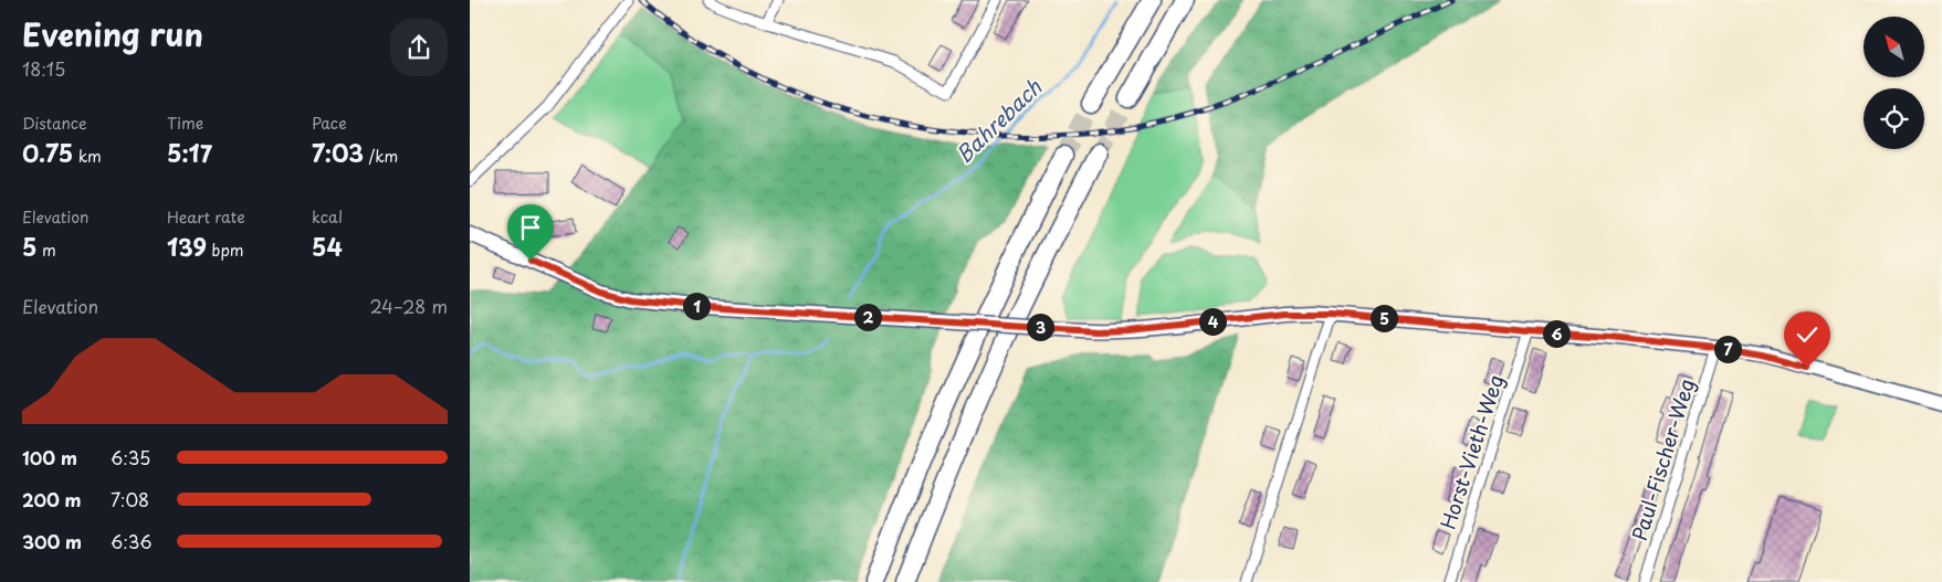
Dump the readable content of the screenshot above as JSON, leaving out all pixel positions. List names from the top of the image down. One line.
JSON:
{"streets":{"street":["Horst-Vieth-Weg","Paul-Fischer-Weg"]},"water":["Bahrebach"],"north":"top left","page":{"heading":["Evening run","18:15"],"stats":[["Distance","0.75 km"],["Time","5:17"],["Pace","7:03 /km"],["Elevation","5 m"],["Heart rate","139 bpm"],["kcal","54"]],"chart":["Elevation","24–28 m"],"pins":["1","2","5","4","3","6","7"],"list":[{"name":"100 m","note":"6:35"},{"name":"200 m","note":"7:08"},{"name":"300 m","note":"6:36"}]}}
